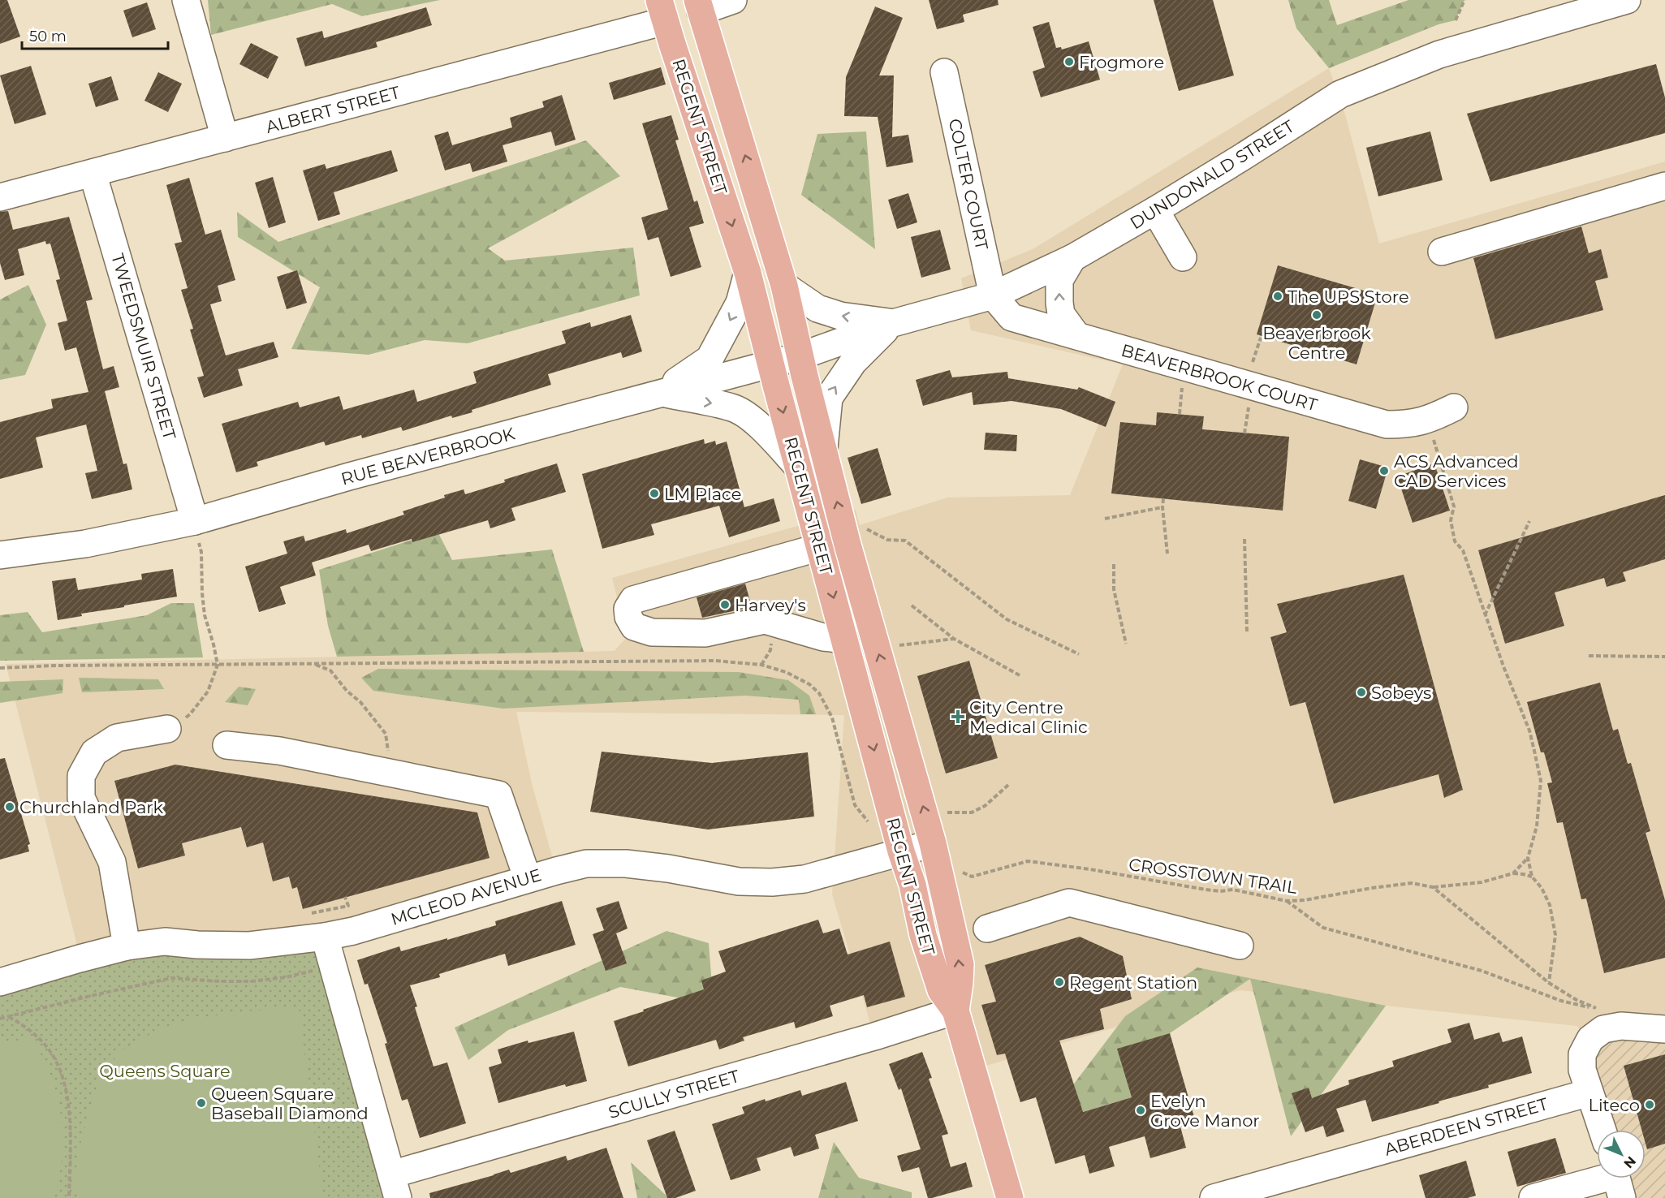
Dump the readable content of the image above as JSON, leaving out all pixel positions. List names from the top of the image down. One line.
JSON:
{"streets":{"main road":["REGENT STREET"],"street":["ALBERT STREET","DUNDONALD STREET","COLTER COURT","TWEEDSMUIR STREET","BEAVERBROOK COURT","RUE BEAVERBROOK","MCLEOD AVENUE","SCULLY STREET","ABERDEEN STREET"],"path":["CROSSTOWN TRAIL"]},"crossings":[["ALBERT STREET","REGENT STREET"],["ALBERT STREET","TWEEDSMUIR STREET"],["REGENT STREET","DUNDONALD STREET"],["REGENT STREET","RUE BEAVERBROOK"],["REGENT STREET","MCLEOD AVENUE"],["REGENT STREET","SCULLY STREET"],["DUNDONALD STREET","COLTER COURT"],["DUNDONALD STREET","BEAVERBROOK COURT"],["DUNDONALD STREET","RUE BEAVERBROOK"],["COLTER COURT","BEAVERBROOK COURT"],["TWEEDSMUIR STREET","RUE BEAVERBROOK"]],"parks":["Queens Square"],"places":{"other":["Frogmore","The UPS Store","Beaverbrook Centre","ACS Advanced CAD Services","LM Place","Harvey's","Sobeys","Churchland Park","Regent Station","Queen Square Baseball Diamond","Liteco","Evelyn Grove Manor"],"health":["City Centre Medical Clinic"]},"scale_bar":"50 m","north":"bottom right"}
